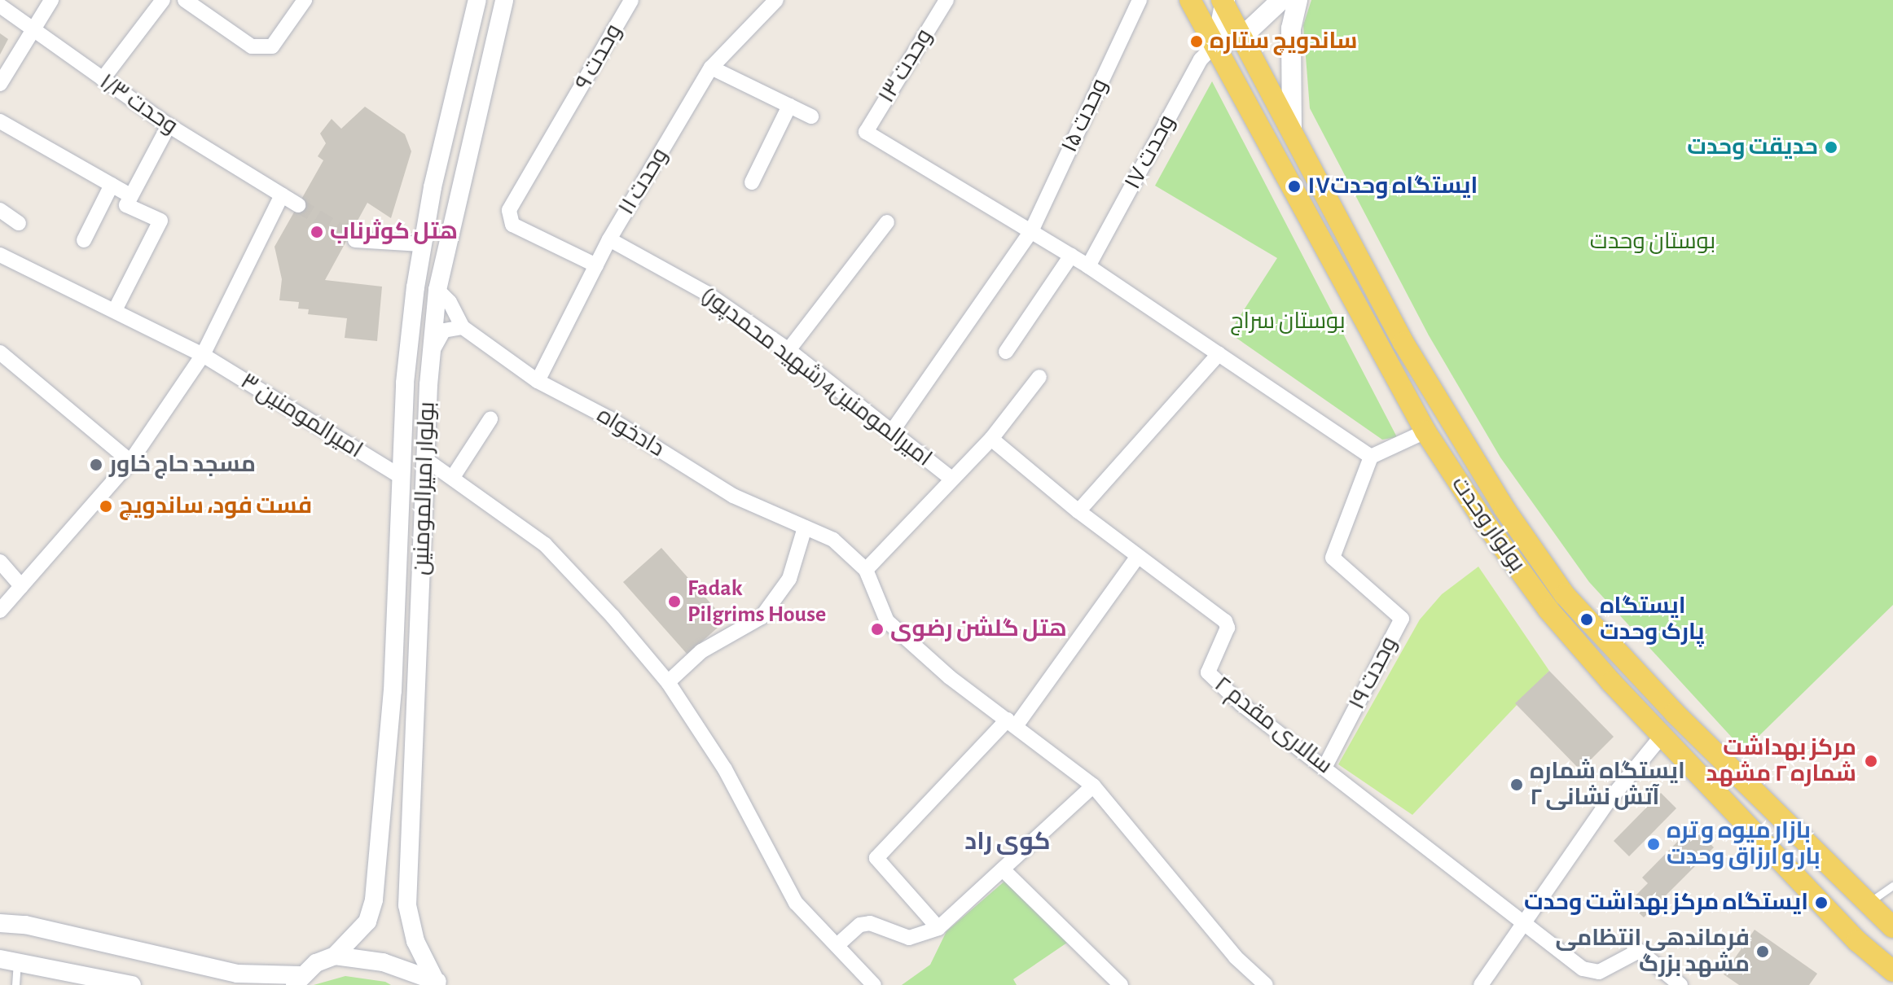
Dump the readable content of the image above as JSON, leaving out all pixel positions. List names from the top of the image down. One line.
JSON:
{"streets":{"main road":["بولوار وحدت"],"street":["وحدت ۹","وحدت ۱۳","وحدت ۱/۳","وحدت ۱۵","وحدت ۱۷","وحدت ۱۱","امیرالمومنین4(شهید محمدپور)","امیرالمومنین ۳","دادخواه","بولوار امیرالمومنین","وحدت ۱۹","سالاری مقدم ۲"]},"crossings":[["وحدت ۹","وحدت ۱۱"],["وحدت ۱۳","وحدت ۱۵"],["وحدت ۱۵","امیرالمومنین4(شهید محمدپور)"],["وحدت ۱۷","بولوار وحدت"],["وحدت ۱۱","امیرالمومنین4(شهید محمدپور)"],["وحدت ۱۱","دادخواه"],["امیرالمومنین ۳","بولوار امیرالمومنین"],["وحدت ۱۹","سالاری مقدم ۲"]],"districts":["کوی راد"],"parks":["بوستان وحدت","بوستان سراج"],"places":["ساندویچ ستاره","حدیقت وحدت","ایستگاه وحدت۱۷","هتل کوثرناب","مسجد حاج خاور","فست فود، ساندویچ","Fadak Pilgrims House","ایستگاه پارک وحدت","هتل گلشن رضوی","مرکز بهداشت شماره ۲ مشهد","ایستگاه شماره ۲ آتش نشانی","بازار میوه و تره بار و ارزاق وحدت","ایستگاه مرکز بهداشت وحدت","فرماندهی انتظامی مشهد بزرگ"]}
